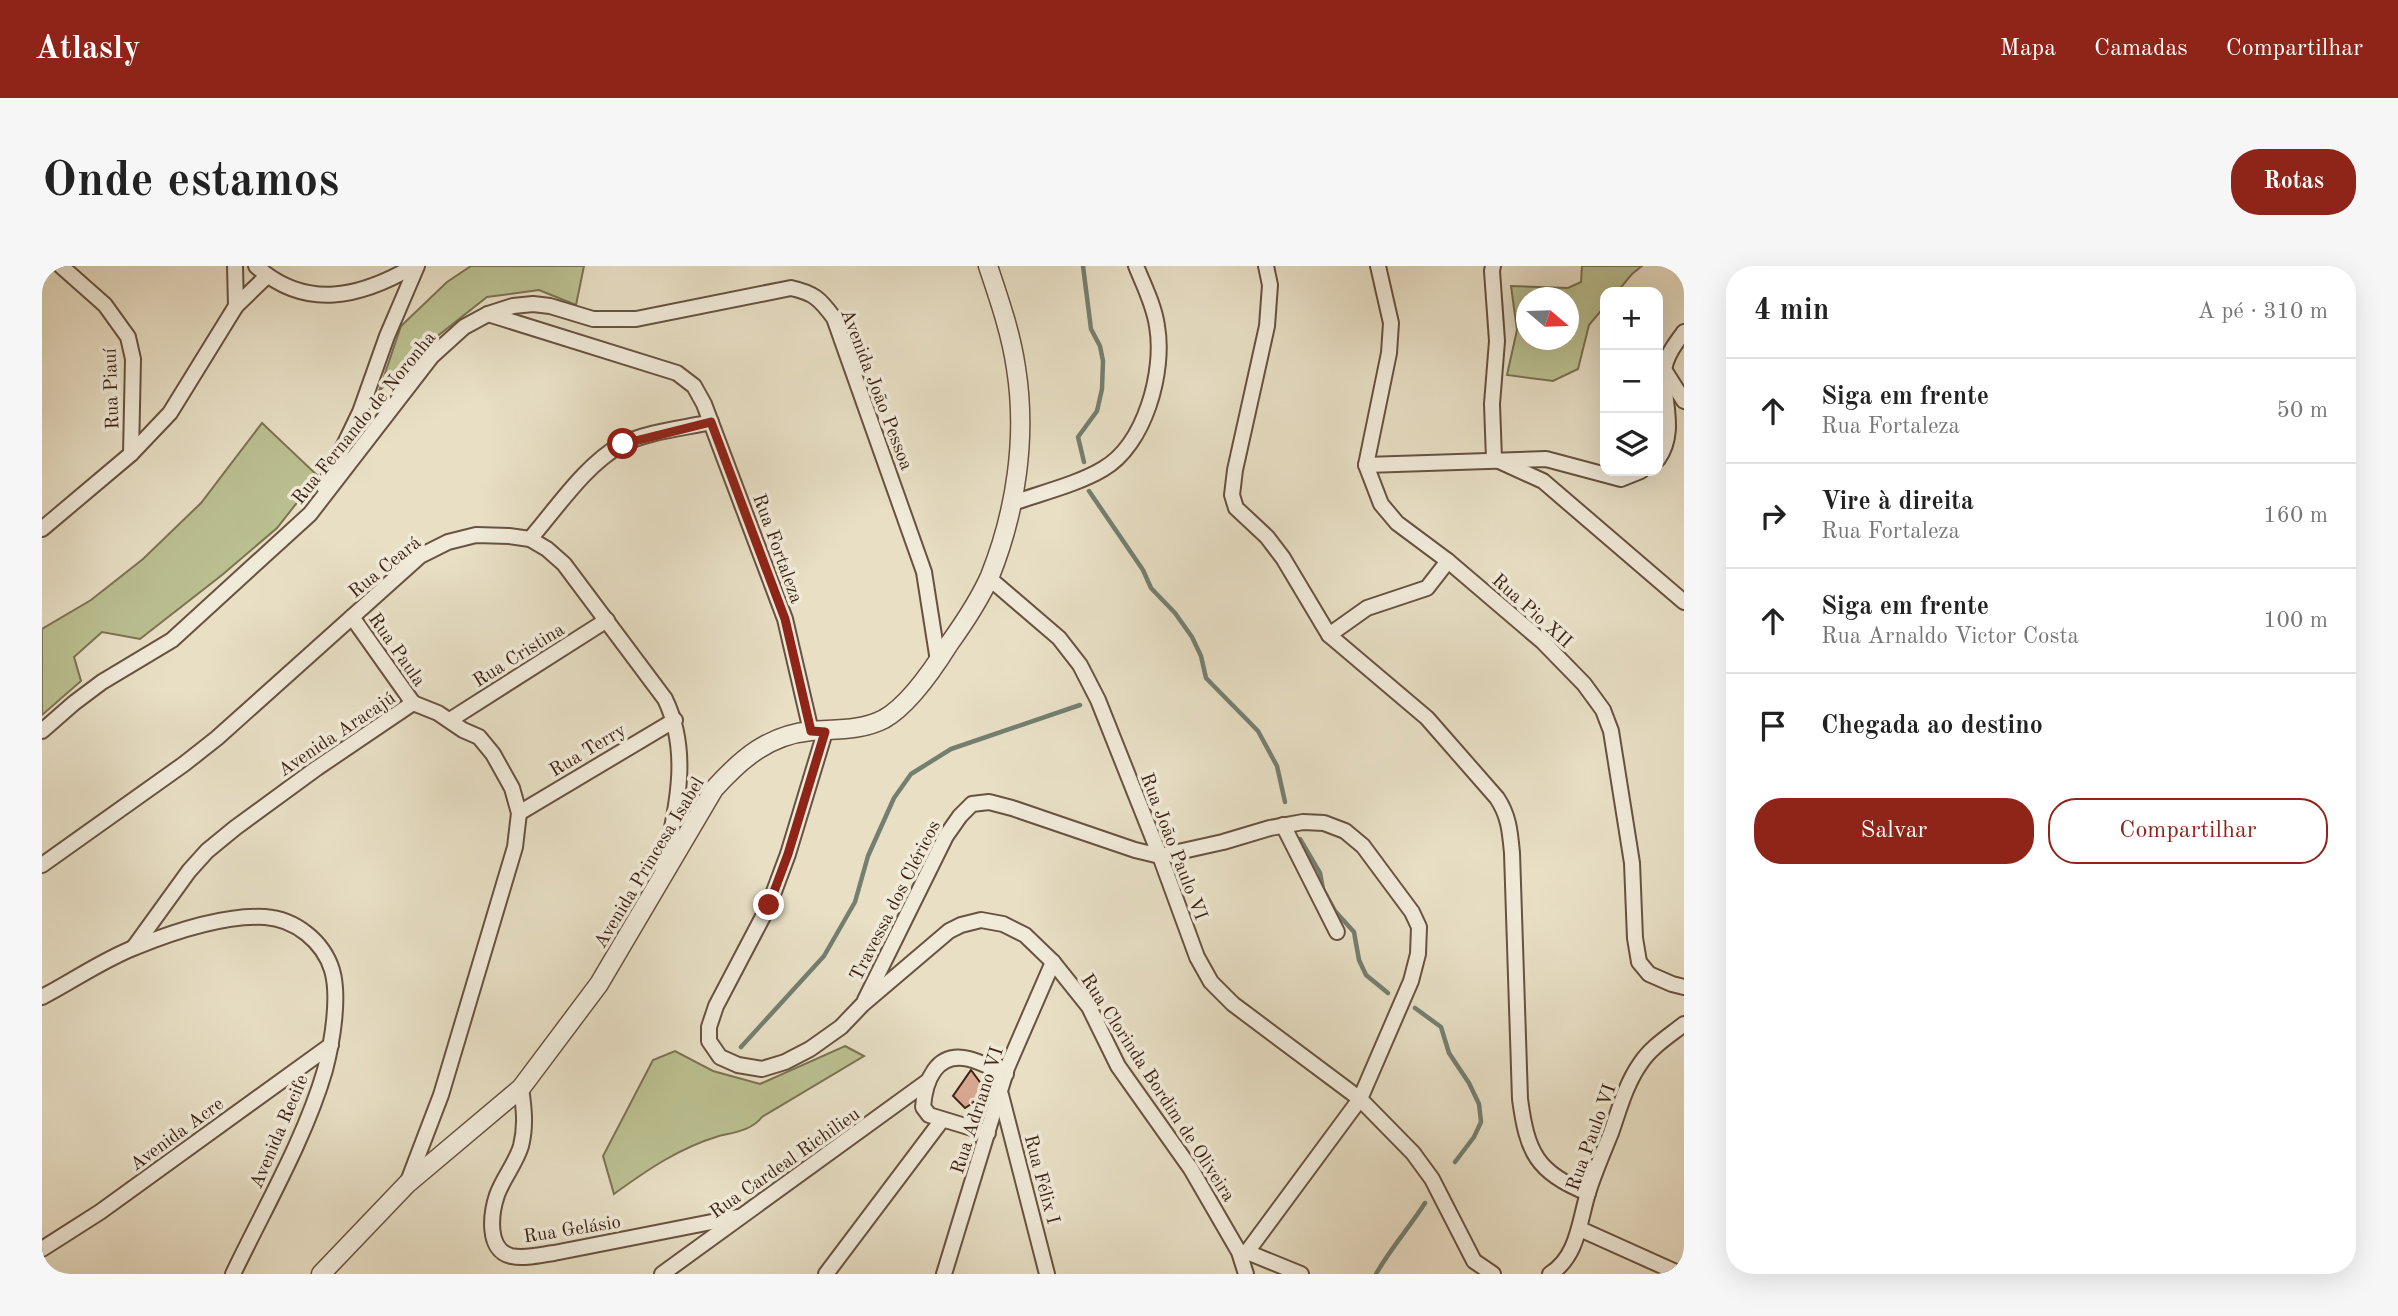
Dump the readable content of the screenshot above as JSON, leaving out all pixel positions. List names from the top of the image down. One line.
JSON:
{"streets":{"street":["Rua Piauí","Avenida João Pessoa","Rua Fernando de Noronha","Rua Fortaleza","Rua Ceará","Rua Pio XII","Rua Paula","Rua Cristina","Avenida Aracajú","Rua Terry","Rua João Paulo VI","Avenida Princesa Isabel","Travessa dos Cléricos","Rua Clorinda Bordim de Oliveira","Rua Adriano VI","Avenida Recife","Avenida Acre","Rua Paulo VI","Rua Cardeal Richilieu","Rua Félix I","Rua Gelásio"]},"crossings":[["Avenida João Pessoa","Rua Fernando de Noronha"],["Avenida João Pessoa","Rua Fortaleza"],["Avenida João Pessoa","Avenida Princesa Isabel"],["Rua Fernando de Noronha","Rua Fortaleza"],["Rua Fortaleza","Avenida Princesa Isabel"],["Rua Ceará","Rua Paula"],["Rua Paula","Avenida Aracajú"],["Rua Cristina","Avenida Aracajú"],["Avenida Aracajú","Rua Terry"],["Avenida Aracajú","Avenida Princesa Isabel"],["Avenida Aracajú","Avenida Recife"],["Rua João Paulo VI","Avenida Princesa Isabel"],["Rua João Paulo VI","Travessa dos Cléricos"],["Avenida Princesa Isabel","Rua Gelásio"],["Travessa dos Cléricos","Rua Clorinda Bordim de Oliveira"],["Rua Clorinda Bordim de Oliveira","Rua Adriano VI"],["Rua Adriano VI","Rua Cardeal Richilieu"],["Rua Adriano VI","Rua Félix I"],["Avenida Recife","Avenida Acre"],["Rua Cardeal Richilieu","Rua Félix I"],["Rua Cardeal Richilieu","Rua Gelásio"]],"north":"right","page":{"header":"Atlasly","nav":["Mapa","Camadas","Compartilhar"],"buttons":["Rotas",["Salvar","Compartilhar"]],"title":"Onde estamos","heading":["4 min","A pé · 310 m"],"map_buttons":["+","−"],"list":[["Siga em frente","Rua Fortaleza","50 m"],["Vire à direita","Rua Fortaleza","160 m"],["Siga em frente","Rua Arnaldo Victor Costa","100 m"],"Chegada ao destino"]}}
